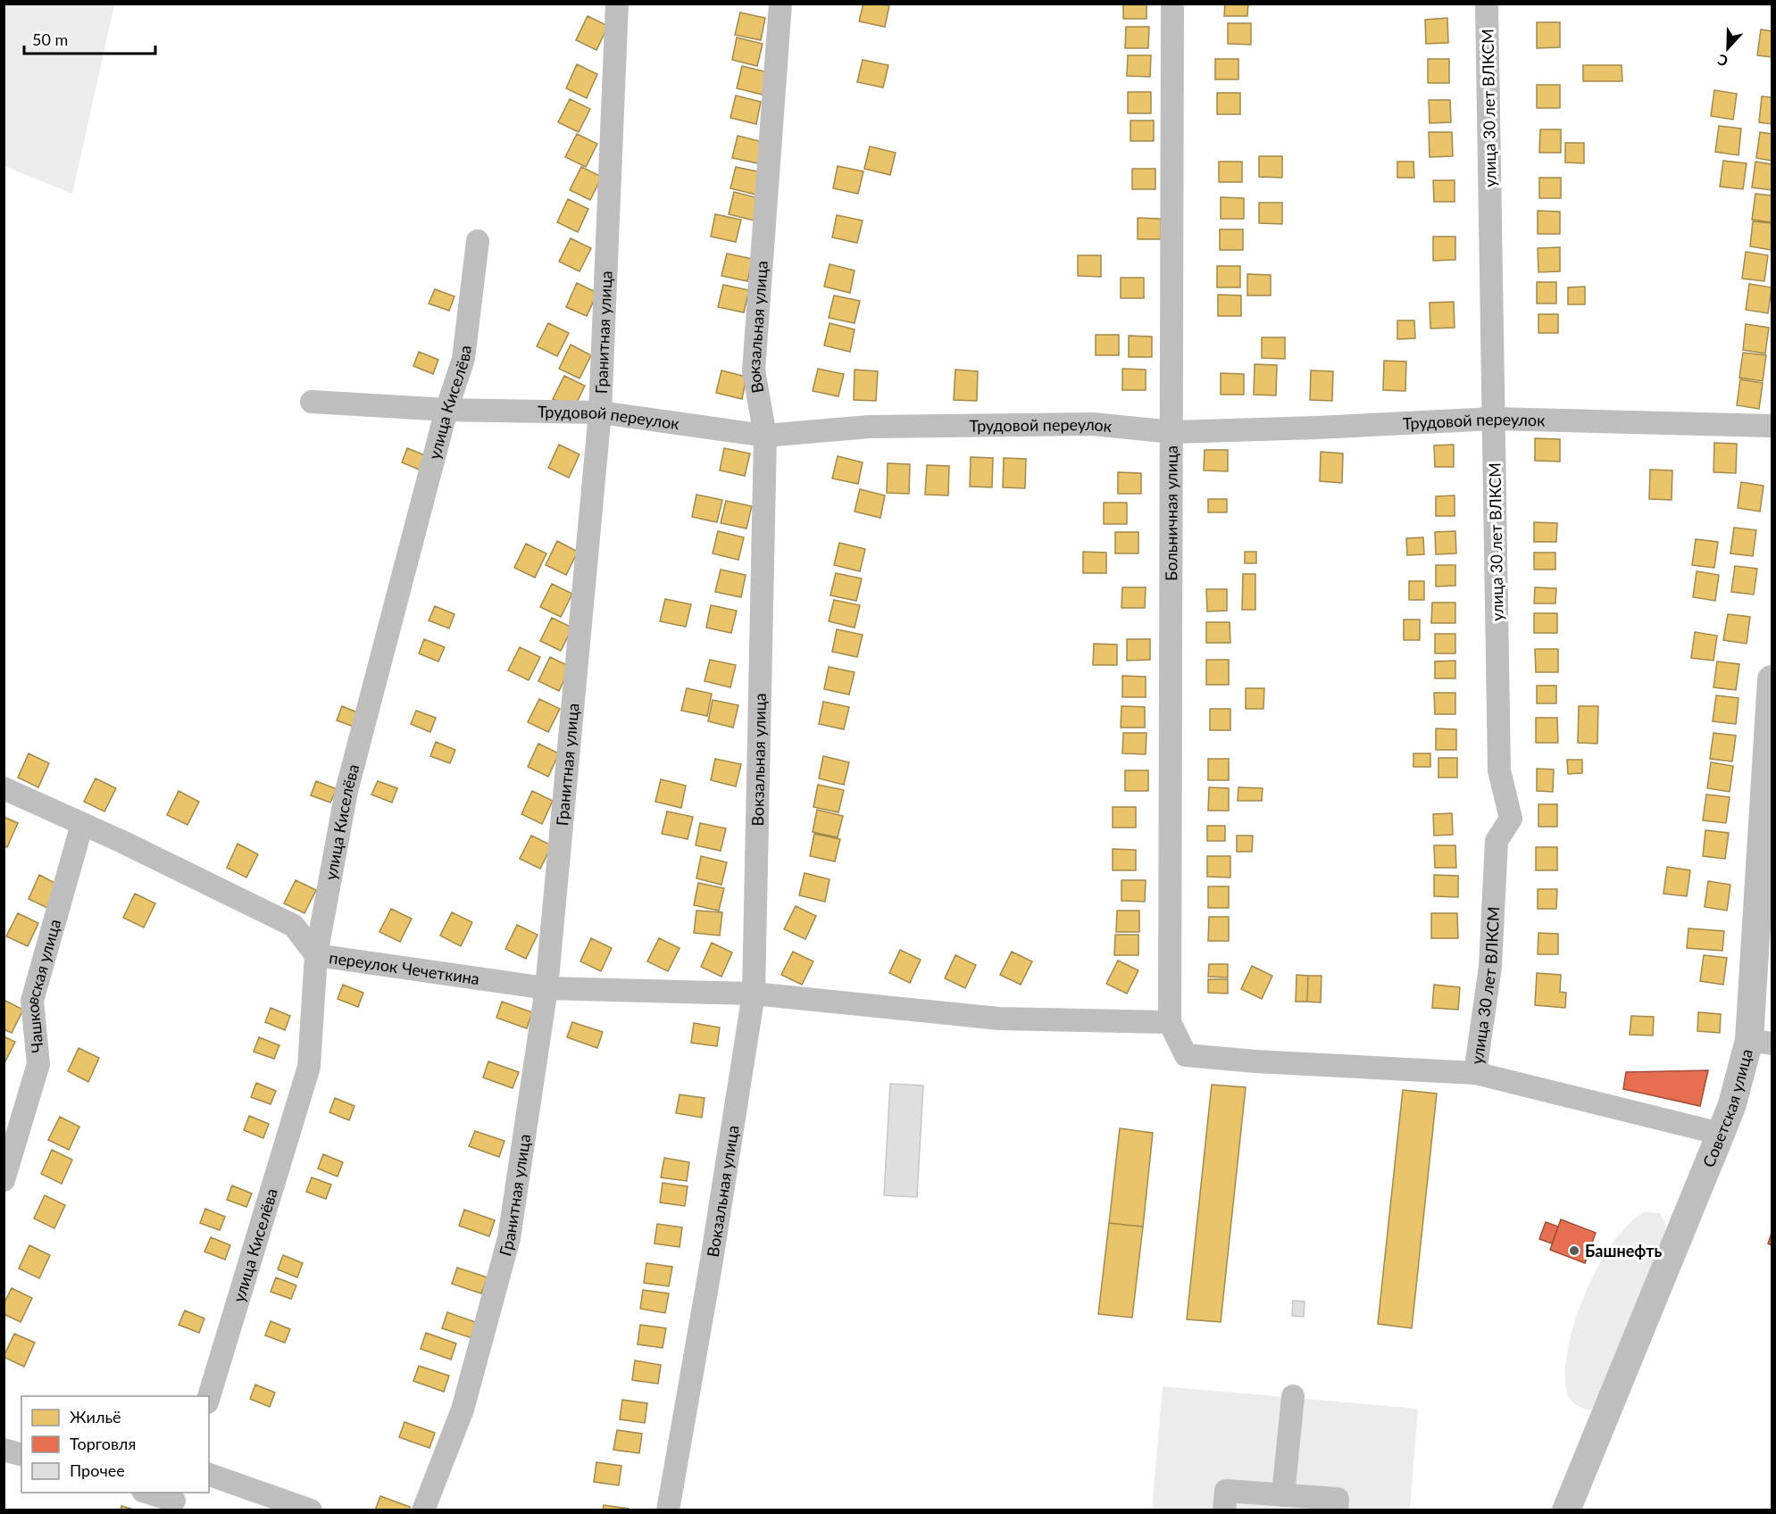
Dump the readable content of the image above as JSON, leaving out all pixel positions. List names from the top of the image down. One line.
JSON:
{"streets":{"main road":["Советская улица"],"street":["улица 30 лет ВЛКСМ","Вокзальная улица","Гранитная улица","улица Киселёва","Трудовой переулок","Больничная улица","переулок Чечеткина","Чашковская улица"]},"crossings":[["улица 30 лет ВЛКСМ","Трудовой переулок"],["Вокзальная улица","Трудовой переулок"],["Вокзальная улица","переулок Чечеткина"],["Гранитная улица","Трудовой переулок"],["Гранитная улица","переулок Чечеткина"],["улица Киселёва","Трудовой переулок"],["улица Киселёва","переулок Чечеткина"],["Трудовой переулок","Больничная улица"],["Больничная улица","переулок Чечеткина"],["переулок Чечеткина","Чашковская улица"]],"places":["Башнефть"],"legend":["Жильё","Торговля","Прочее"],"scale_bar":"50 m","north":"bottom"}
